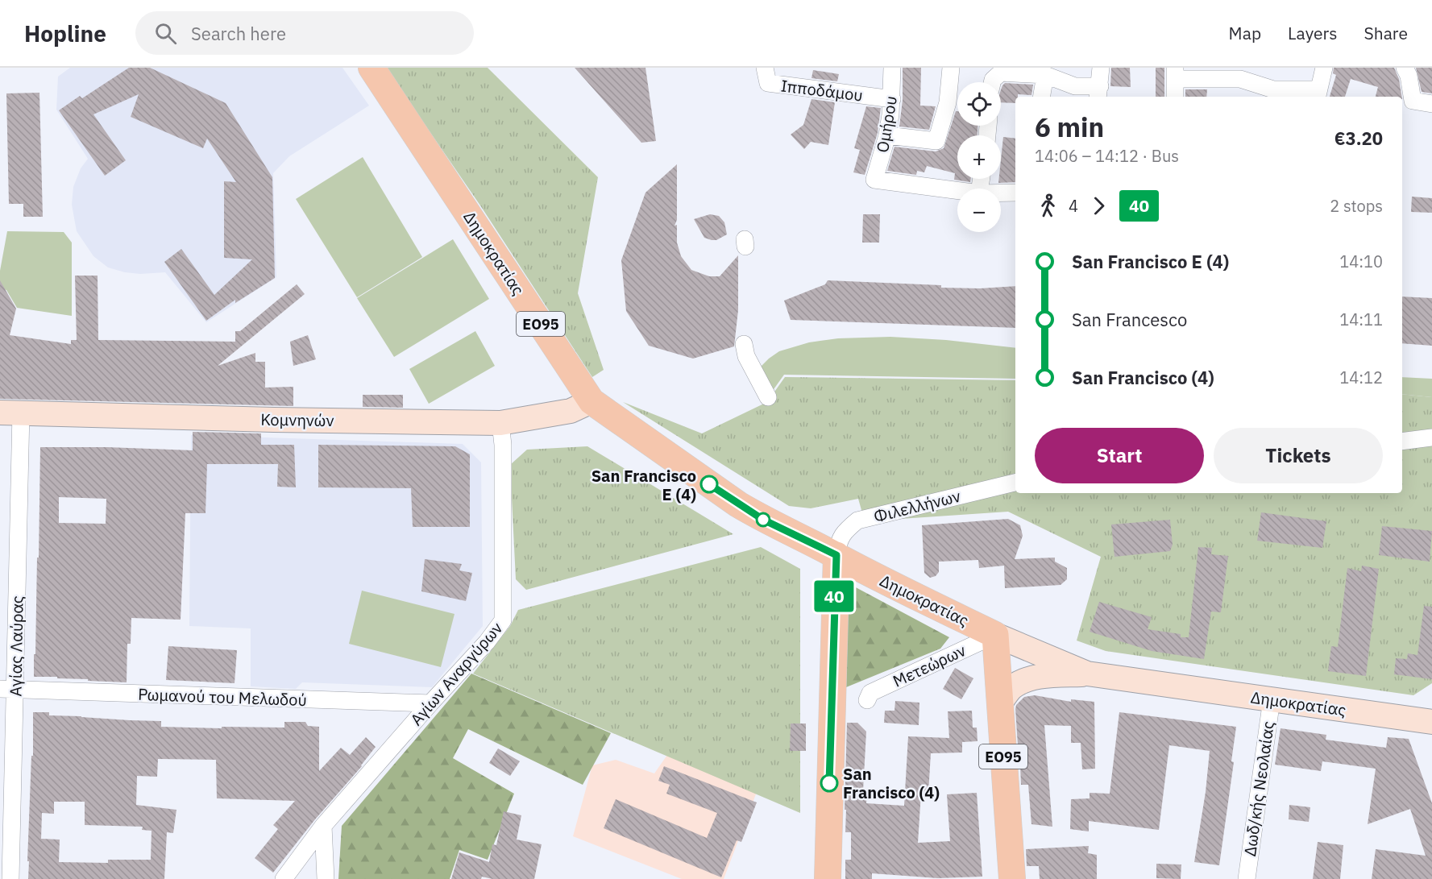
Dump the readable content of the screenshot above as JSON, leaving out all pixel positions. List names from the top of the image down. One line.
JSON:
{"streets":{"main road":["Δημοκρατίας","ΕΟ95"],"street":["Ιπποδάμου","Ομήρου","Κομνηνών","Φιλελλήνων","Αγίας Λαύρας","Μετεώρων","Αγίων Αναργύρων","Ρωμανού του Μελωδού","Δωδ/κής Νεολαίας"]},"crossings":[["Ιπποδάμου","Ομήρου"],["Δημοκρατίας","ΕΟ95"],["Δημοκρατίας","Κομνηνών"],["Δημοκρατίας","Φιλελλήνων"],["Δημοκρατίας","Μετεώρων"],["Δημοκρατίας","Δωδ/κής Νεολαίας"],["ΕΟ95","Μετεώρων"],["Κομνηνών","Αγίας Λαύρας"],["Κομνηνών","Αγίων Αναργύρων"],["Αγίας Λαύρας","Ρωμανού του Μελωδού"],["Αγίων Αναργύρων","Ρωμανού του Μελωδού"]],"places":["San Francisco E (4)","San Francisco (4)"],"lines":["bus line 40"],"page":{"header":"Hopline","search":"Search here","nav":["Map","Layers","Share"],"on_map":"40","map_buttons":["+","−"],"heading":["6 min","14:06 – 14:12 · Bus","€3.20"],"legs":["4","40","2 stops"],"list":[{"name":"San Francisco E (4)","value":"14:10"},{"name":"San Francesco","value":"14:11"},{"name":"San Francisco (4)","value":"14:12"}],"buttons":["Start","Tickets"]}}
